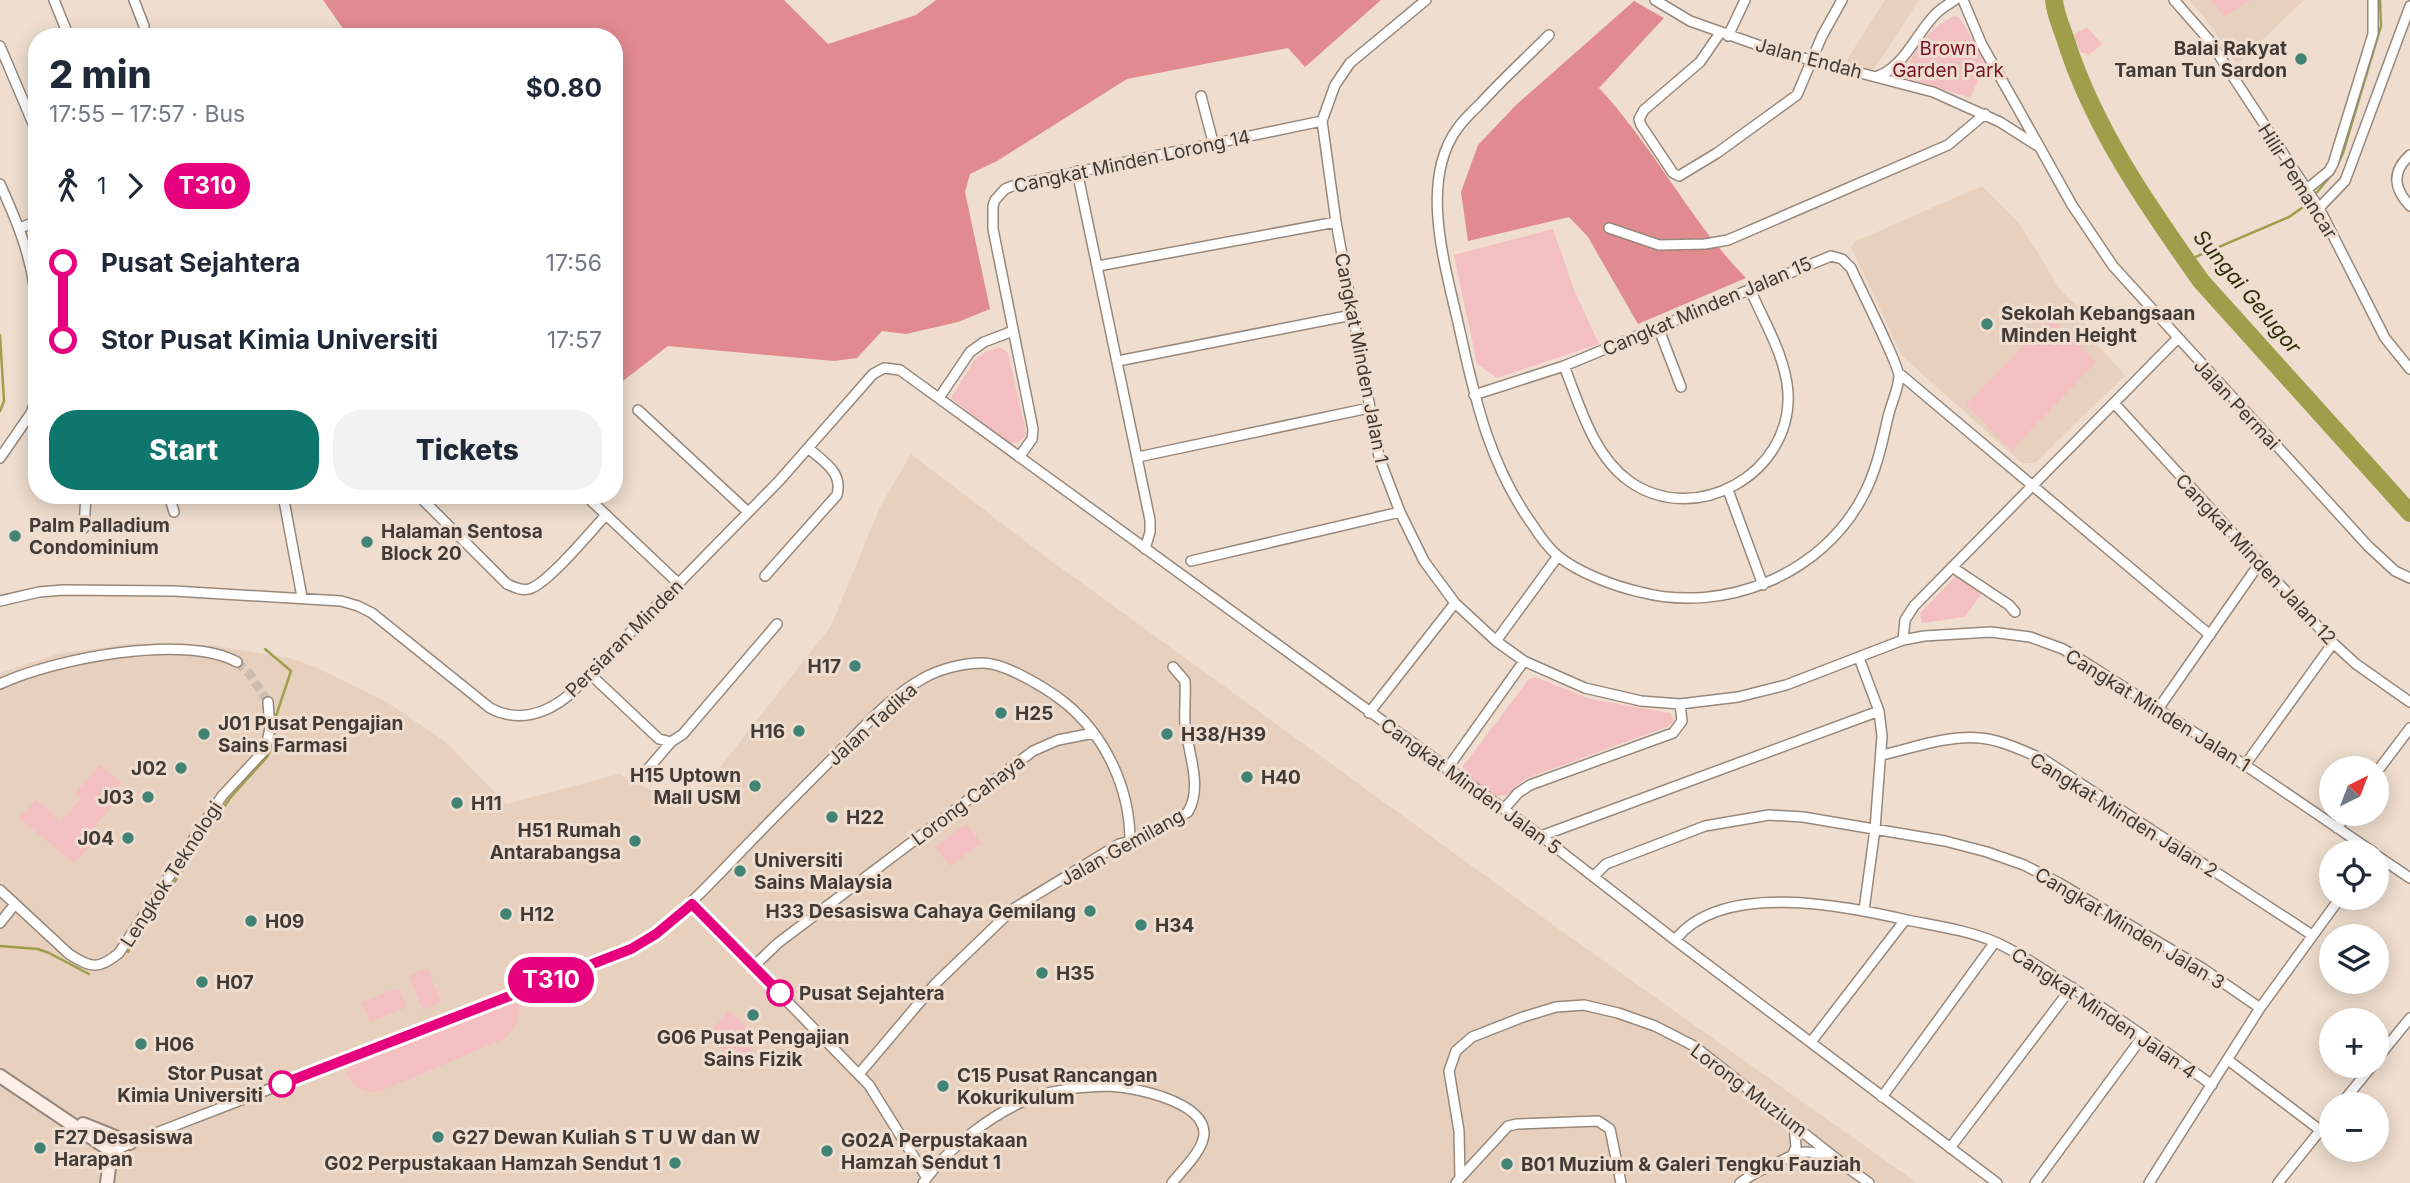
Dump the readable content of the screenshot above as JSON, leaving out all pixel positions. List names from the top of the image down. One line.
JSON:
{"streets":{"street":["Jalan Endah","Cangkat Minden Lorong 14","Hilir Pemancar","Cangkat Minden Jalan 15","Cangkat Minden Jalan 1","Jalan Permai","Cangkat Minden Jalan 12","Persiaran Minden","Jalan Tadika","Cangkat Minden Jalan 5","Lorong Cahaya","Cangkat Minden Jalan 2","Jalan Gemilang","Lengkok Teknologi","Cangkat Minden Jalan 3","Cangkat Minden Jalan 4","Lorong Muzium"]},"crossings":[["Jalan Endah","Jalan Permai"],["Cangkat Minden Lorong 14","Cangkat Minden Jalan 1"],["Cangkat Minden Lorong 14","Cangkat Minden Jalan 5"],["Persiaran Minden","Cangkat Minden Jalan 5"],["Jalan Tadika","Lorong Cahaya"],["Jalan Tadika","Jalan Gemilang"],["Cangkat Minden Jalan 5","Cangkat Minden Jalan 3"],["Cangkat Minden Jalan 5","Cangkat Minden Jalan 4"]],"water":["Sungai Gelugor"],"parks":["Brown Garden Park"],"places":["Balai Rakyat Taman Tun Sardon","Sekolah Kebangsaan Minden Height","Palm Palladium Condominium","Halaman Sentosa Block 20","H17","H25","H16","J01 Pusat Pengajian Sains Farmasi","H38/H39","J02","H40","H15 Uptown Mall USM","J03","H11","H22","J04","H51 Rumah Antarabangsa","Universiti Sains Malaysia","H33 Desasiswa Cahaya Gemilang","H12","H09","H34","H35","H07","Pusat Sejahtera","G06 Pusat Pengajian Sains Fizik","H06","Stor Pusat Kimia Universiti","C15 Pusat Rancangan Kokurikulum","G27 Dewan Kuliah S T U W dan W","F27 Desasiswa Harapan","G02A Perpustakaan Hamzah Sendut 1","G02 Perpustakaan Hamzah Sendut 1","B01 Muzium & Galeri Tengku Fauziah"],"lines":["bus line T310"],"north":"top right","page":{"on_map":"T310","heading":["2 min","17:55 – 17:57 · Bus","$0.80"],"legs":["1","T310"],"list":[{"name":"Pusat Sejahtera","value":"17:56"},{"name":"Stor Pusat Kimia Universiti","value":"17:57"}],"buttons":["Start","Tickets"],"map_buttons":["+","−"]}}
